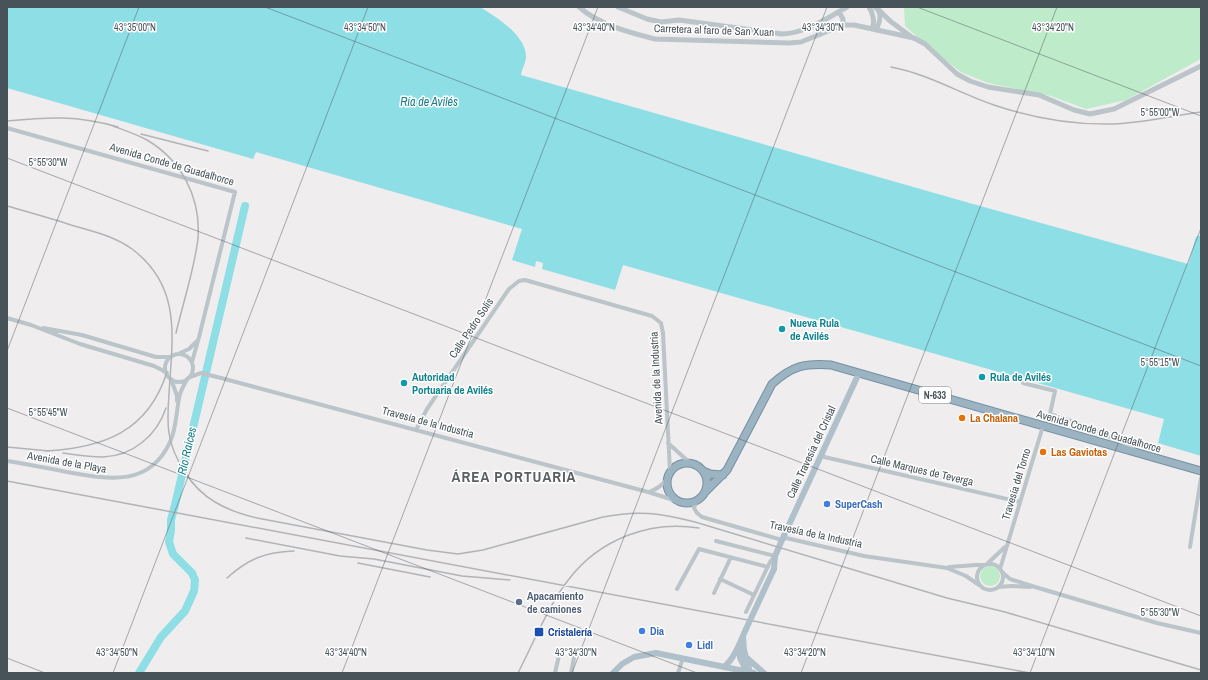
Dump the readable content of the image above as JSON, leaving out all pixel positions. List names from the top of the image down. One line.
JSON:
{"streets":{"highway":["Avenida Conde de Guadalhorce","N-633","Travesía de la Industria"],"main road":["Calle Travesía del Cristal"],"street":["Carretera al faro de San Xuan","Calle Pedro Solís","Avenida de la Industria","Avenida de la Playa","Calle Marques de Teverga","Travesía del Torno"]},"crossings":[["Avenida Conde de Guadalhorce","Avenida de la Industria"],["Avenida Conde de Guadalhorce","Travesía de la Industria"],["Avenida Conde de Guadalhorce","Calle Travesía del Cristal"],["Avenida Conde de Guadalhorce","Avenida de la Playa"],["Avenida Conde de Guadalhorce","Travesía del Torno"],["Calle Pedro Solís","Avenida de la Industria"],["Calle Pedro Solís","Travesía de la Industria"],["Avenida de la Industria","Travesía de la Industria"],["Travesía de la Industria","Calle Travesía del Cristal"],["Travesía de la Industria","Avenida de la Playa"],["Travesía de la Industria","Travesía del Torno"],["Calle Travesía del Cristal","Calle Marques de Teverga"],["Calle Marques de Teverga","Travesía del Torno"]],"districts":["ÁREA PORTUARIA"],"water":["Ría de Avilés","Río Raices"],"places":{"other":["Nueva Rula de Avilés","Rula de Avilés","Autoridad Portuaria de Avilés","La Chalana","Las Gaviotas","SuperCash","Apacamiento de camiones","Dia","Lidl"],"transit":["Cristalería"]},"coordinates":["43°35'00\"N","43°34'40\"N","43°34'30\"N","43°34'20\"N","43°34'50\"N","5°55'00\"W","5°55'30\"W","5°55'15\"W","5°55'45\"W","43°34'10\"N"]}
